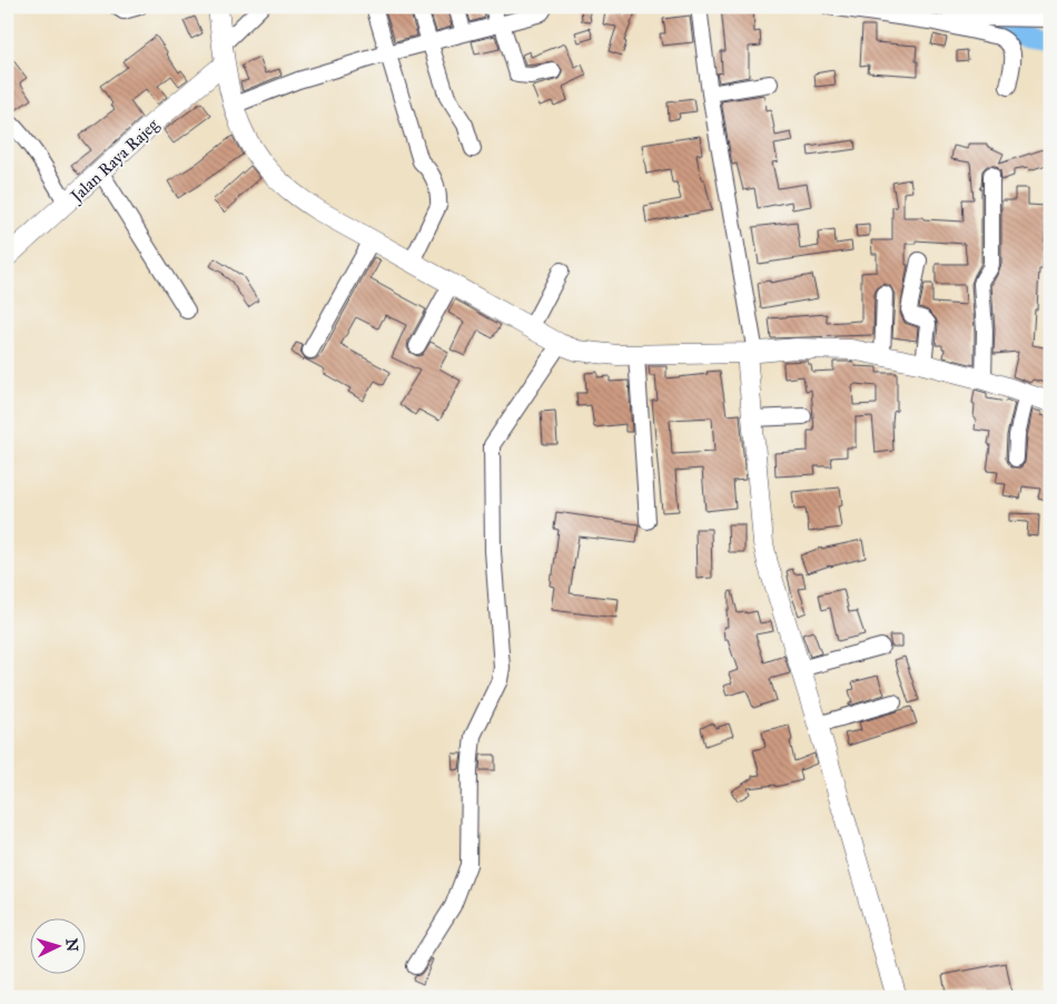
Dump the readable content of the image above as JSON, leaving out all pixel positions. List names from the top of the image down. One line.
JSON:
{"streets":{"main road":["Jalan Raya Rajeg"]},"north":"right"}
